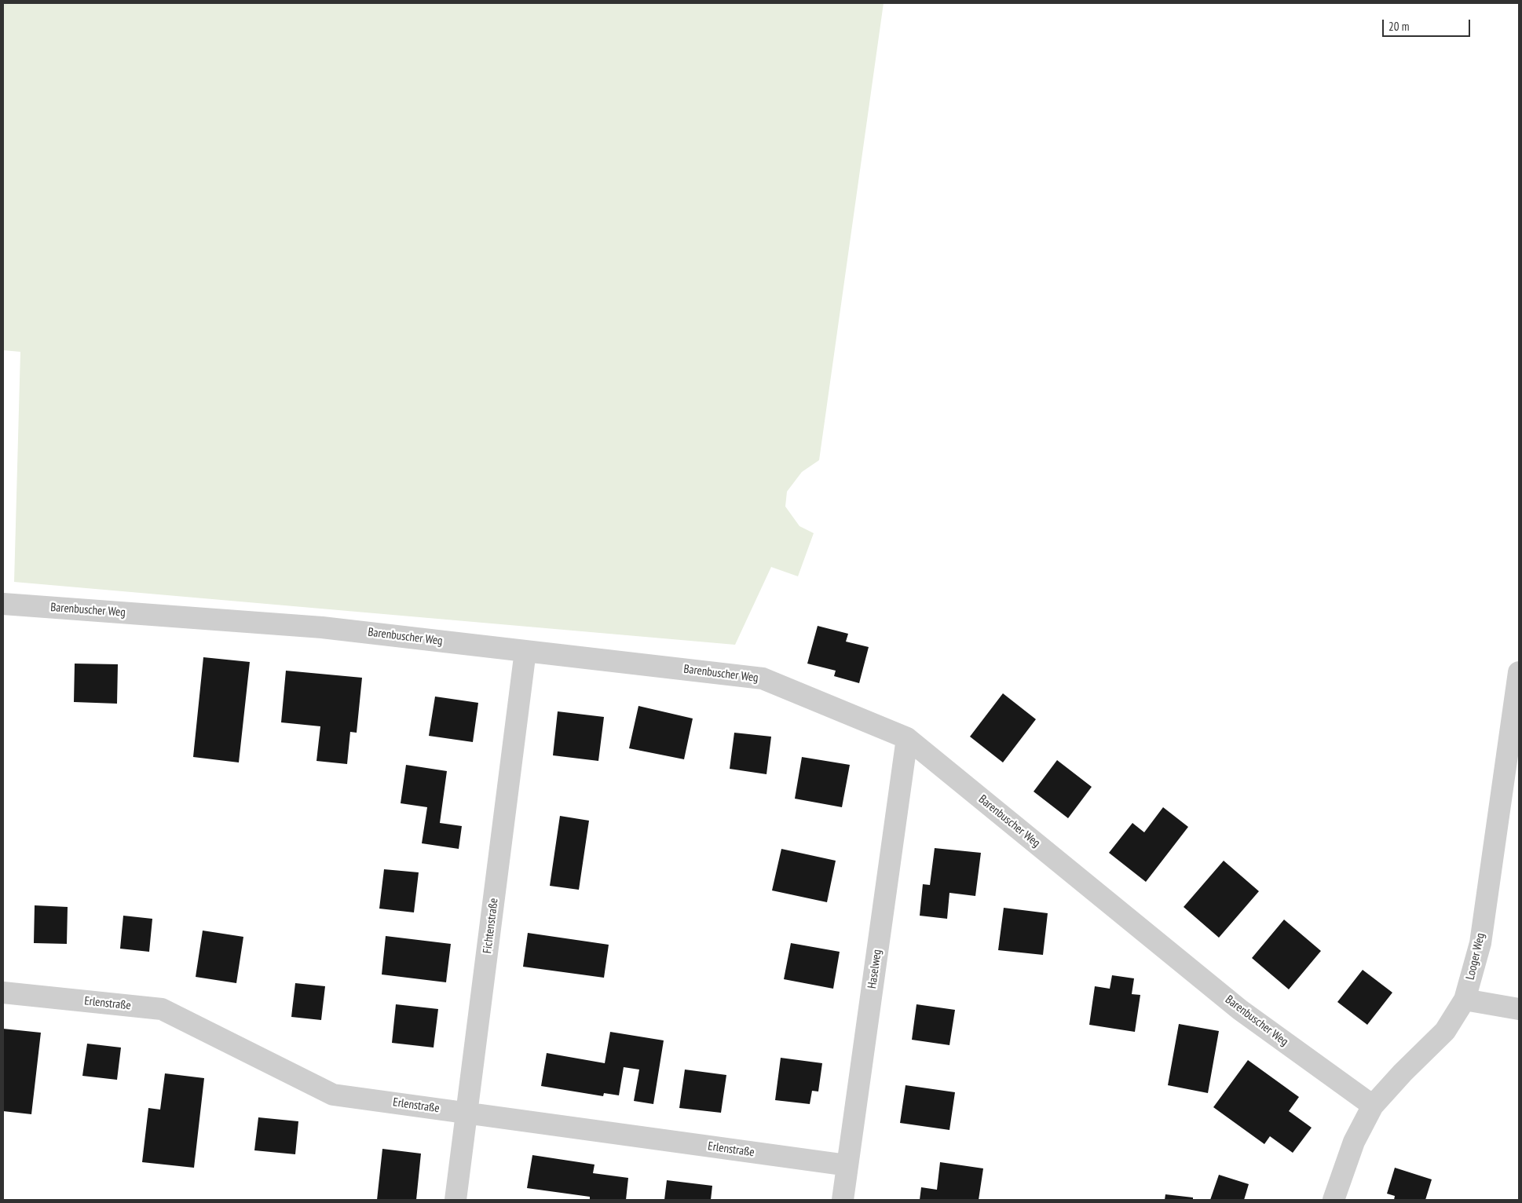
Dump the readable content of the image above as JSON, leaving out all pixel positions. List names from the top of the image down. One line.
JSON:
{"streets":{"street":["Barenbuscher Weg","Fichtenstraße","Looger Weg","Haselweg","Erlenstraße"]},"crossings":[["Barenbuscher Weg","Fichtenstraße"],["Barenbuscher Weg","Looger Weg"],["Barenbuscher Weg","Haselweg"],["Fichtenstraße","Erlenstraße"],["Haselweg","Erlenstraße"]],"scale_bar":"20 m"}
